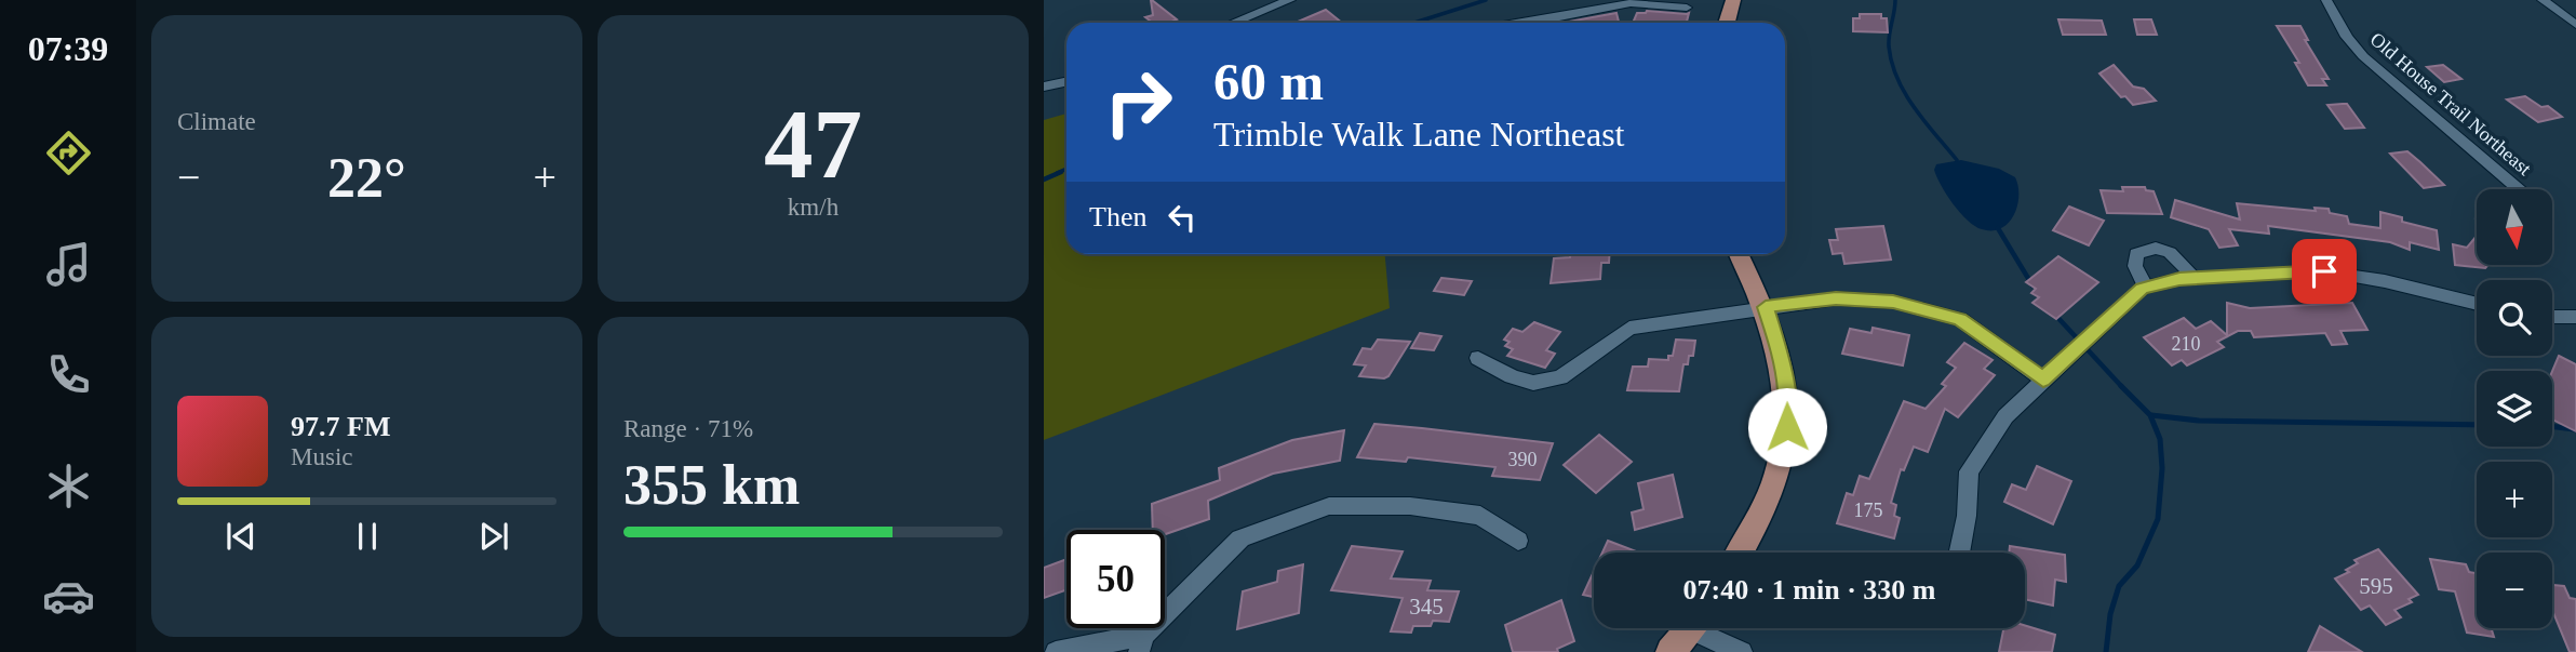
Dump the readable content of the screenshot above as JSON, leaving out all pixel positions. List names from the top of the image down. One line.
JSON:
{"streets":{"street":["Old House Trail Northeast"]},"house_numbers":["210","390","175","595","345"],"north":"bottom","page":{"tabs":"07:39","tile":["Climate",["47","km/h"],["Range · 71%","355 km"]],"turn":["60 m","Trimble Walk Lane Northeast"],"heat":["−","22°","+"],"then":"Then","map_buttons":["+","−"],"song":["97.7 FM","Music"],"limit":"50","trip":"07:40 · 1 min · 330 m"}}
